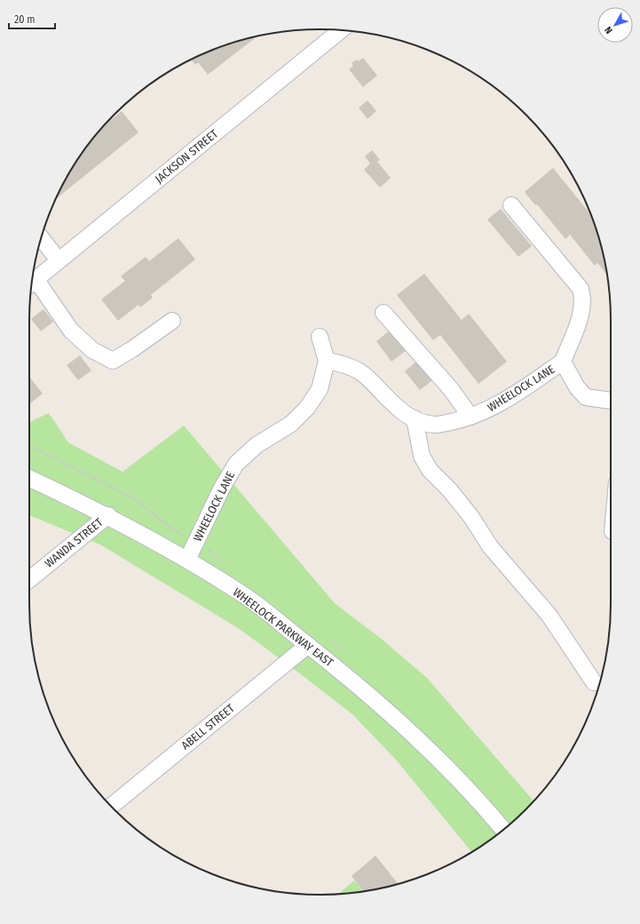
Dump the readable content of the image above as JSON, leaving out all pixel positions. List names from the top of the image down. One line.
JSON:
{"streets":{"street":["JACKSON STREET","WHEELOCK LANE","WANDA STREET","WHEELOCK PARKWAY EAST","ABELL STREET"]},"crossings":[["WHEELOCK LANE","WHEELOCK PARKWAY EAST"],["WANDA STREET","WHEELOCK PARKWAY EAST"],["WHEELOCK PARKWAY EAST","ABELL STREET"]],"scale_bar":"20 m","north":"bottom left"}
